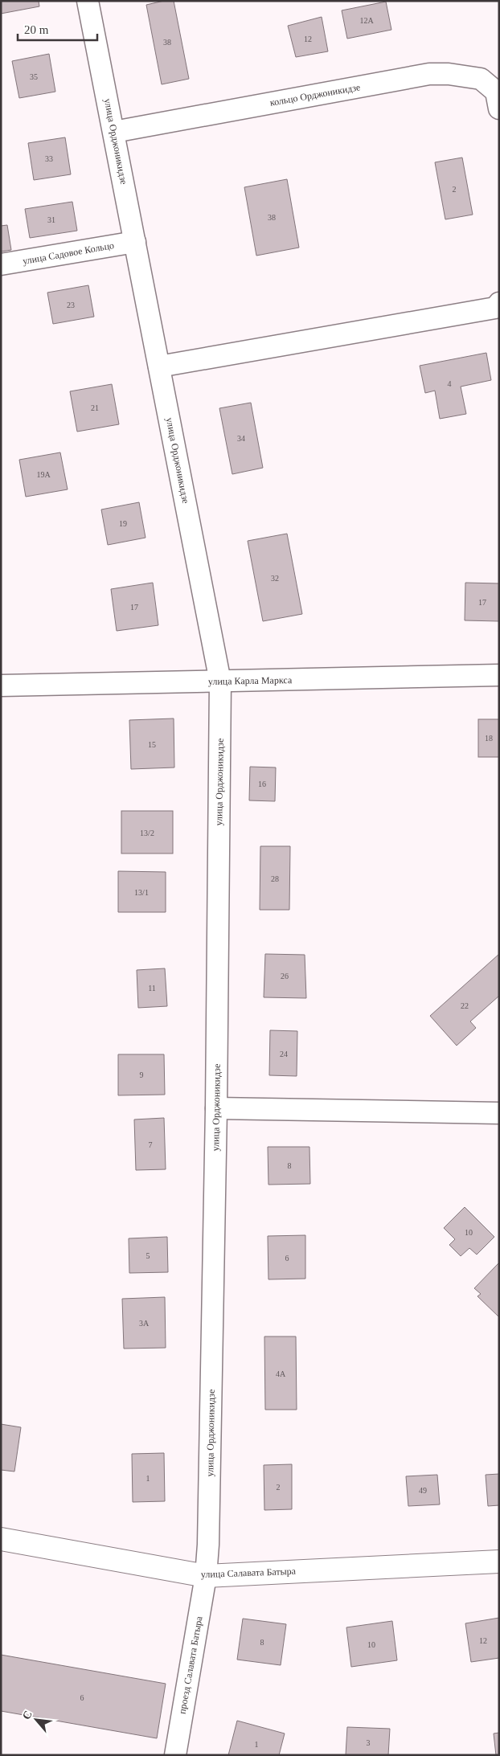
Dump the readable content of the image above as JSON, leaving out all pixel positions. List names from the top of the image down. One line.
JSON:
{"streets":{"street":["кольцо Орджоникидзе","улица Орджоникидзе","улица Садовое Кольцо","улица Карла Маркса","улица Салавата Батыра","проезд Салавата Батыра"]},"crossings":[["кольцо Орджоникидзе","улица Орджоникидзе"],["улица Орджоникидзе","улица Садовое Кольцо"],["улица Орджоникидзе","улица Карла Маркса"],["улица Орджоникидзе","улица Салавата Батыра"],["улица Орджоникидзе","проезд Салавата Батыра"],["улица Салавата Батыра","проезд Салавата Батыра"]],"house_numbers":["12А","12","38","35","33","2","38","31","23","4","21","34","19А","19","32","17","17","18","15","16","13/2","28","13/1","26","11","22","24","9","7","8","10","5","6","3А","4А","1","2","49","12","8","10","6","3","1"],"scale_bar":"20 m","north":"top left"}
